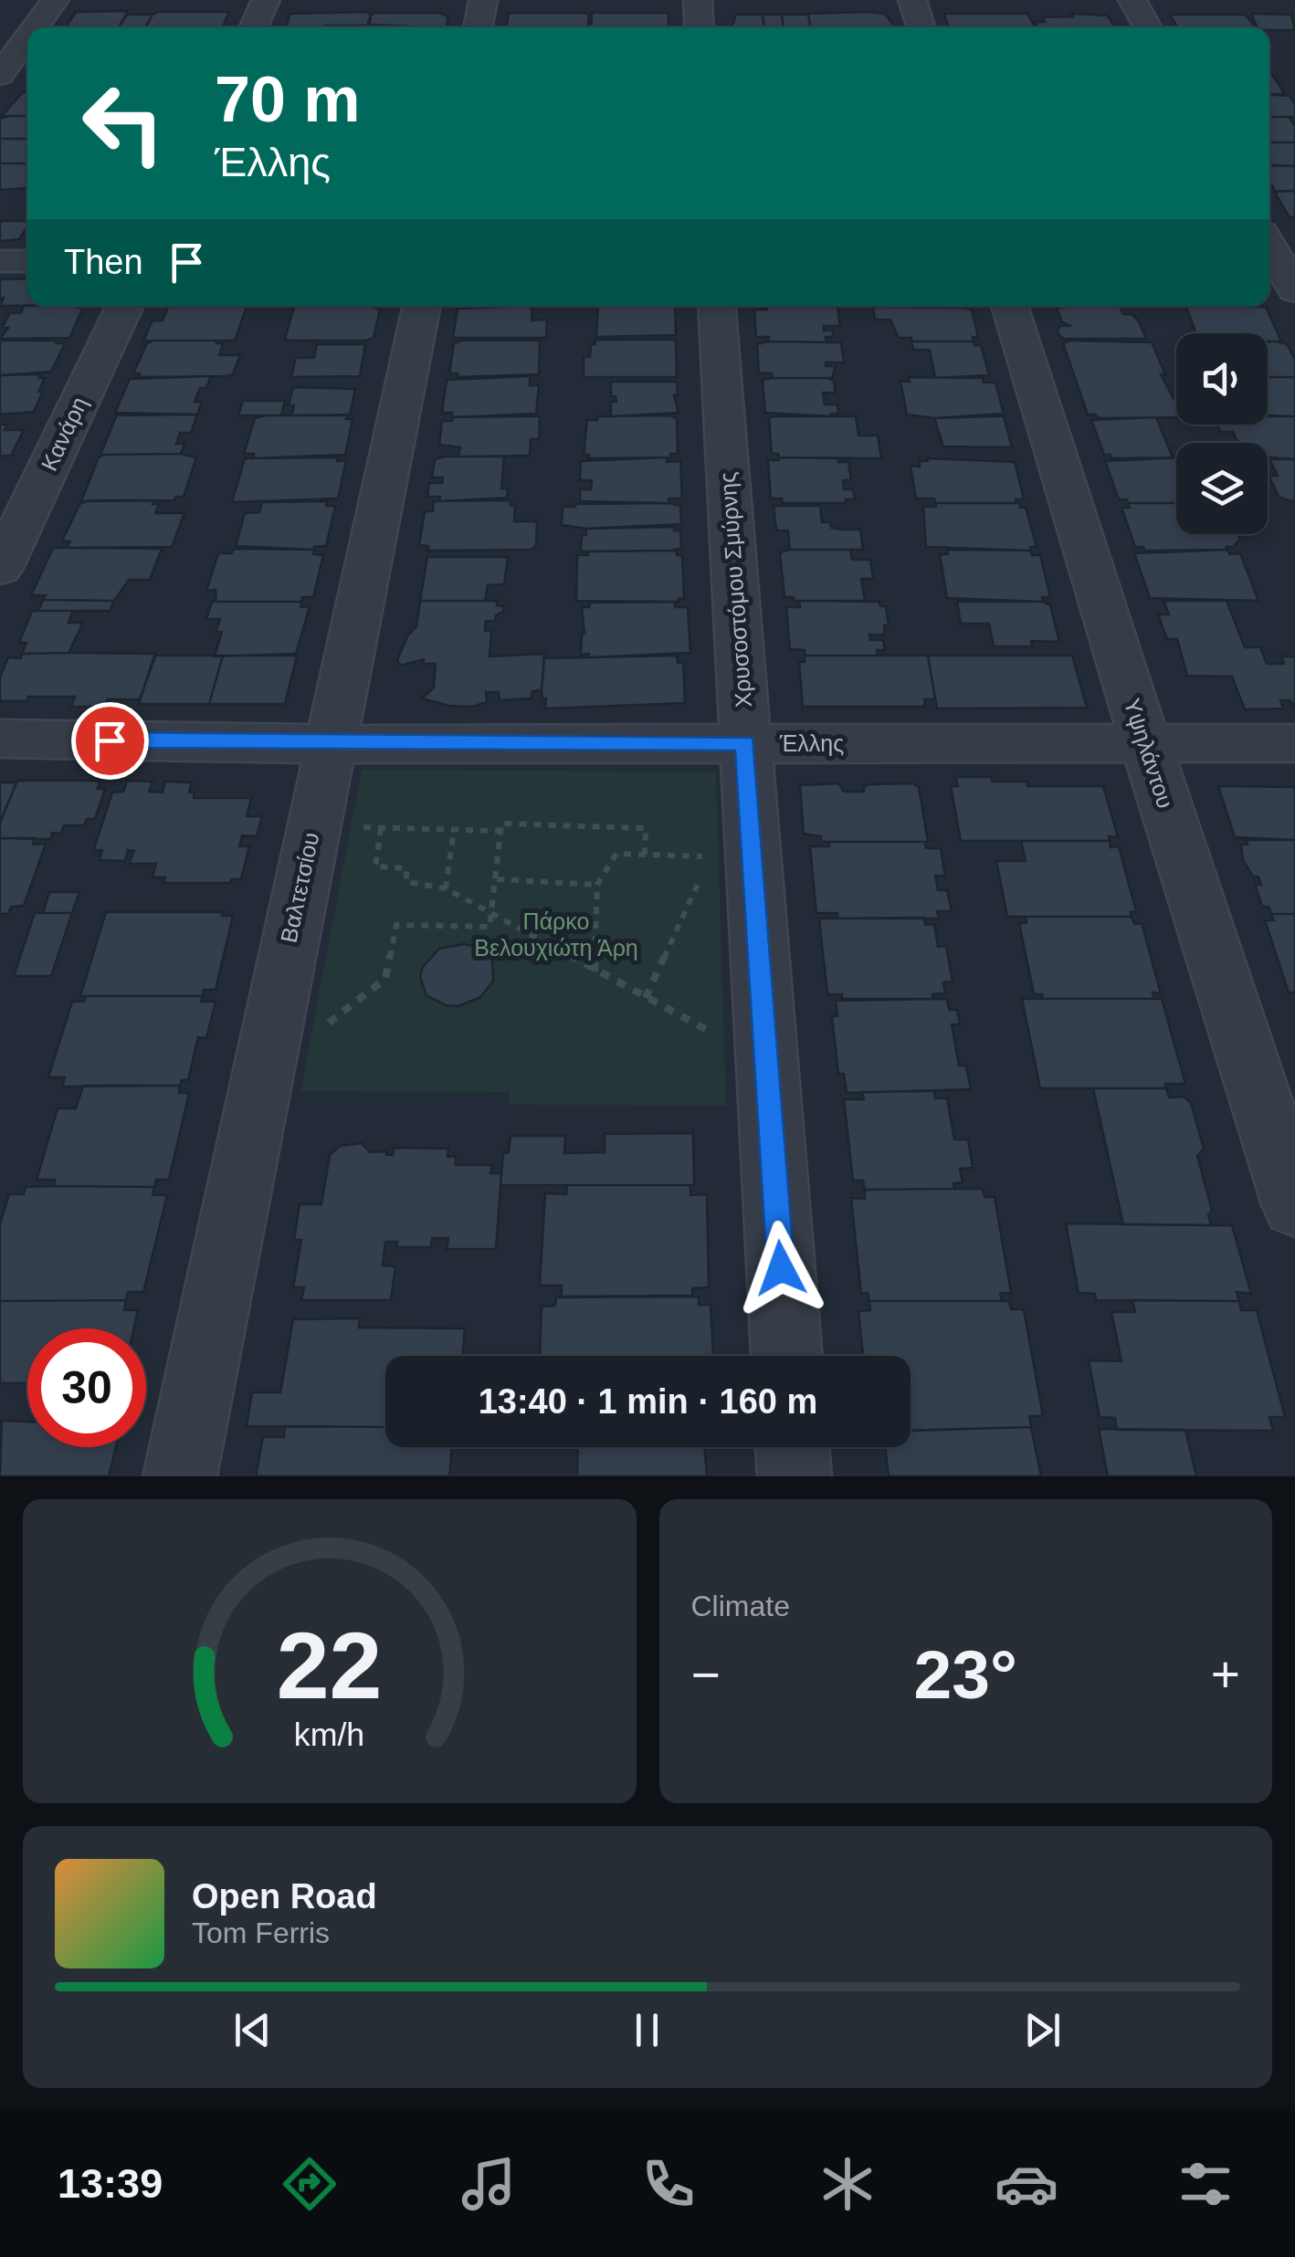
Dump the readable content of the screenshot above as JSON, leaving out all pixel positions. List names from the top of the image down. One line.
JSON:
{"streets":{"street":["Κανάρη","Χρυσοστόμου Σμύρνης","Έλλης","Υψηλάντου","Βαλτετσίου"]},"crossings":[["Χρυσοστόμου Σμύρνης","Έλλης"],["Έλλης","Υψηλάντου"],["Έλλης","Βαλτετσίου"]],"parks":["Πάρκο Βελουχιώτη Άρη"],"page":{"turn":["70 m","Έλλης"],"then":"Then","limit":"30","trip":"13:40 · 1 min · 160 m","tile":"Climate","heat":["−","23°","+"],"song":["Open Road","Tom Ferris"],"tabs":"13:39","gauge":["22","km/h"]}}
